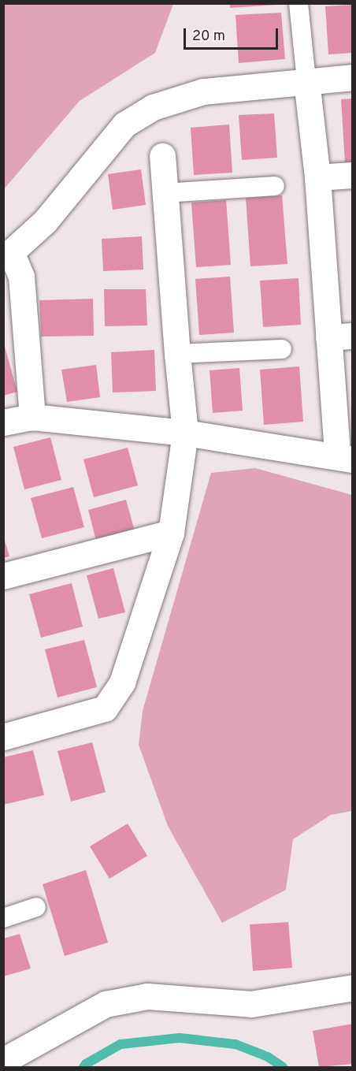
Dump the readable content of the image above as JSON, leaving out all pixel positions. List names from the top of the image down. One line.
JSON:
{"scale_bar":"20 m"}
